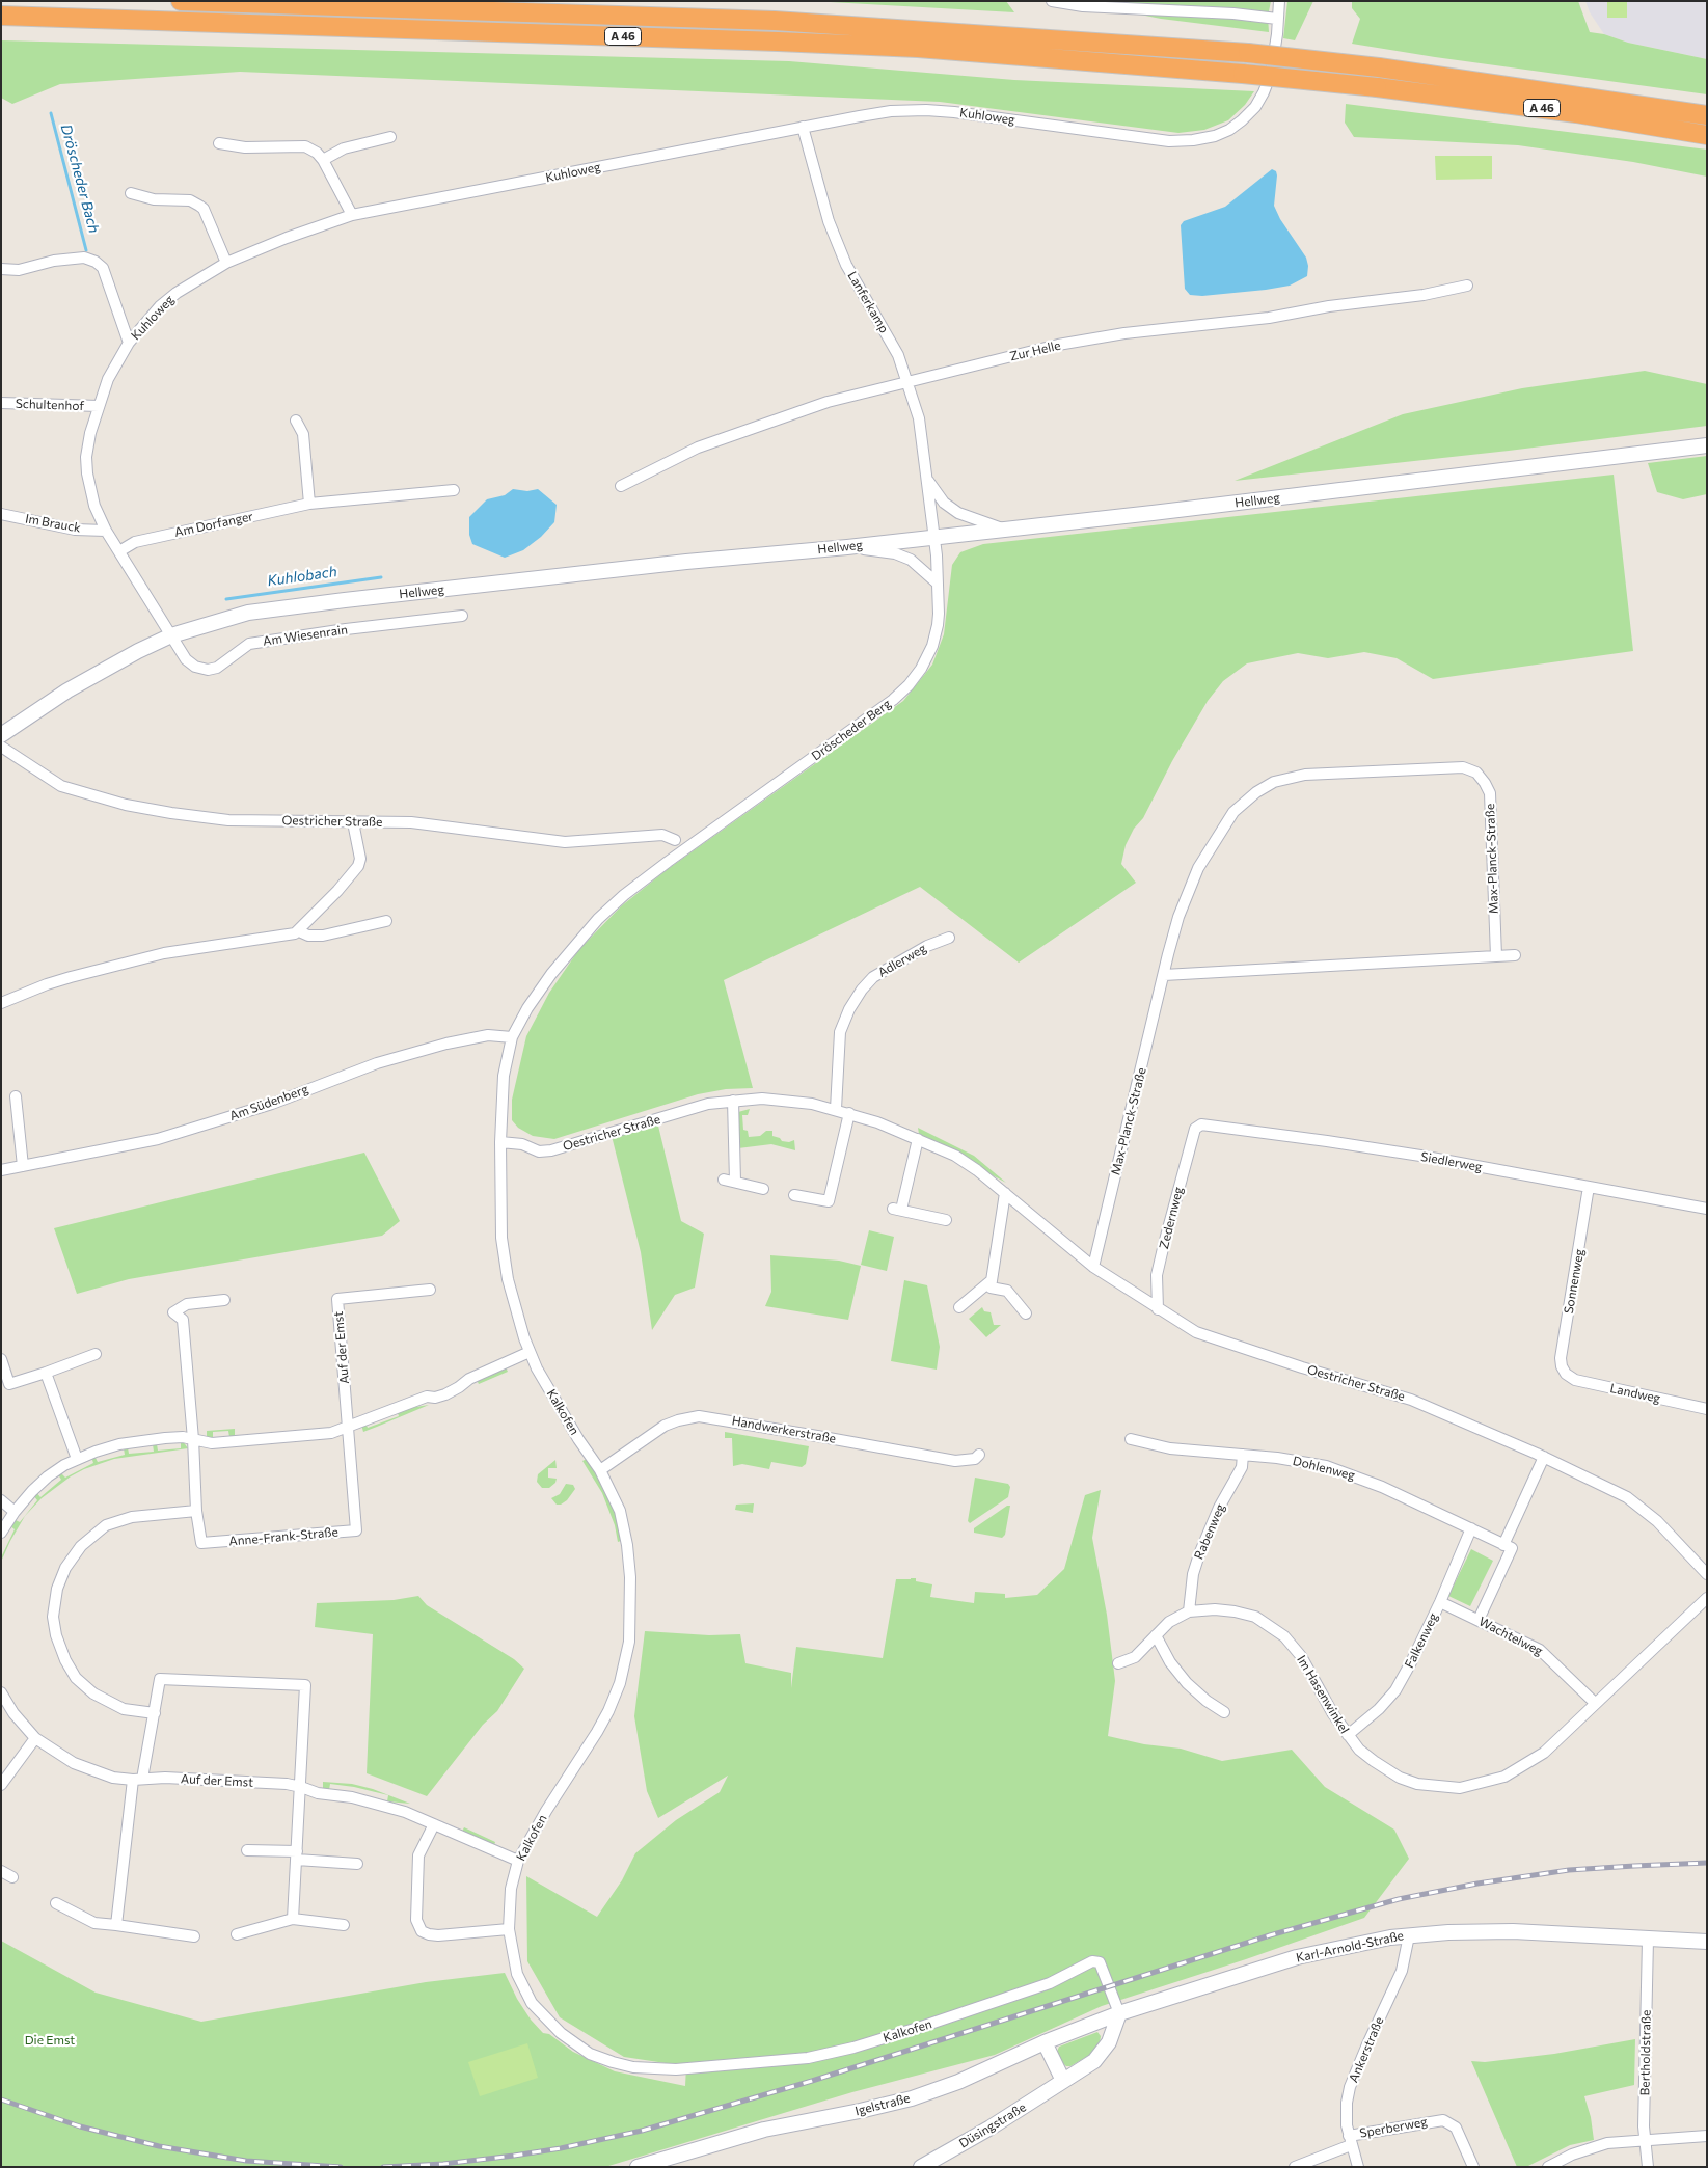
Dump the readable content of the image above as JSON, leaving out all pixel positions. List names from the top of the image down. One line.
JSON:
{"streets":{"highway":["A 46"],"street":["Kuhloweg","Lanferkamp","Zur Helle","Schultenhof","Hellweg","Im Brauck","Am Dorfanger","Am Wiesenrain","Dröscheder Berg","Oestricher Straße","Max-Planck-Straße","Adlerweg","Am Südenberg","Siedlerweg","Zedernweg","Sonnenweg","Auf der Emst","Landweg","Kalkofen","Handwerkerstraße","Dohlenweg","Rabenweg","Anne-Frank-Straße","Wachtelweg","Falkenweg","Im Hasenwinkel","Karl-Arnold-Straße","Ankerstraße","Bertholdstraße","Igelstraße","Düsingstraße","Sperberweg"]},"crossings":[["Kuhloweg","Lanferkamp"],["Kuhloweg","Schultenhof"],["Kuhloweg","Hellweg"],["Kuhloweg","Im Brauck"],["Kuhloweg","Am Dorfanger"],["Kuhloweg","Am Wiesenrain"],["Lanferkamp","Zur Helle"],["Lanferkamp","Hellweg"],["Lanferkamp","Dröscheder Berg"],["Hellweg","Am Wiesenrain"],["Hellweg","Dröscheder Berg"],["Dröscheder Berg","Am Südenberg"],["Oestricher Straße","Max-Planck-Straße"],["Oestricher Straße","Adlerweg"],["Oestricher Straße","Zedernweg"],["Oestricher Straße","Kalkofen"],["Siedlerweg","Zedernweg"],["Siedlerweg","Sonnenweg"],["Sonnenweg","Landweg"],["Auf der Emst","Kalkofen"],["Auf der Emst","Anne-Frank-Straße"],["Kalkofen","Handwerkerstraße"],["Kalkofen","Karl-Arnold-Straße"],["Kalkofen","Igelstraße"],["Kalkofen","Düsingstraße"],["Dohlenweg","Rabenweg"],["Dohlenweg","Falkenweg"],["Rabenweg","Im Hasenwinkel"],["Wachtelweg","Falkenweg"],["Wachtelweg","Im Hasenwinkel"],["Falkenweg","Im Hasenwinkel"],["Karl-Arnold-Straße","Ankerstraße"],["Karl-Arnold-Straße","Bertholdstraße"],["Karl-Arnold-Straße","Igelstraße"],["Karl-Arnold-Straße","Düsingstraße"],["Ankerstraße","Sperberweg"],["Igelstraße","Düsingstraße"]],"water":["Dröscheder Bach","Kuhlobach"],"parks":["Die Emst"]}
